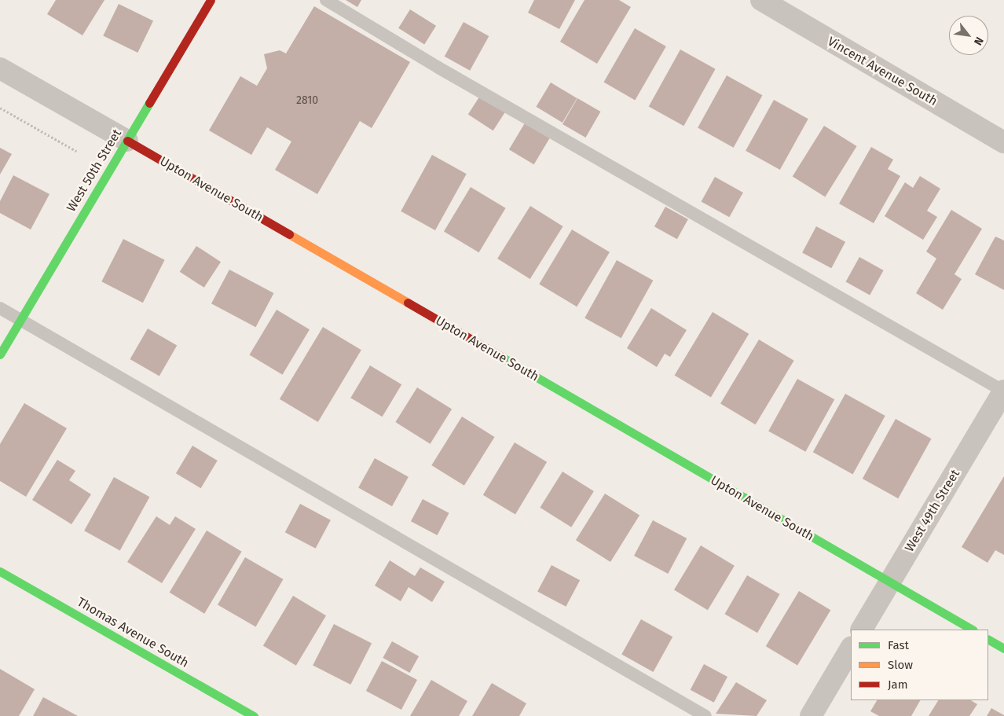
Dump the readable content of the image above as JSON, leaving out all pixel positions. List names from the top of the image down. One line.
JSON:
{"streets":{"street":["Vincent Avenue South","West 50th Street","Upton Avenue South","West 49th Street","Thomas Avenue South"]},"crossings":[["West 50th Street","Upton Avenue South"],["Upton Avenue South","West 49th Street"]],"house_numbers":["2810"],"legend":["Fast","Slow","Jam"],"north":"bottom right"}
